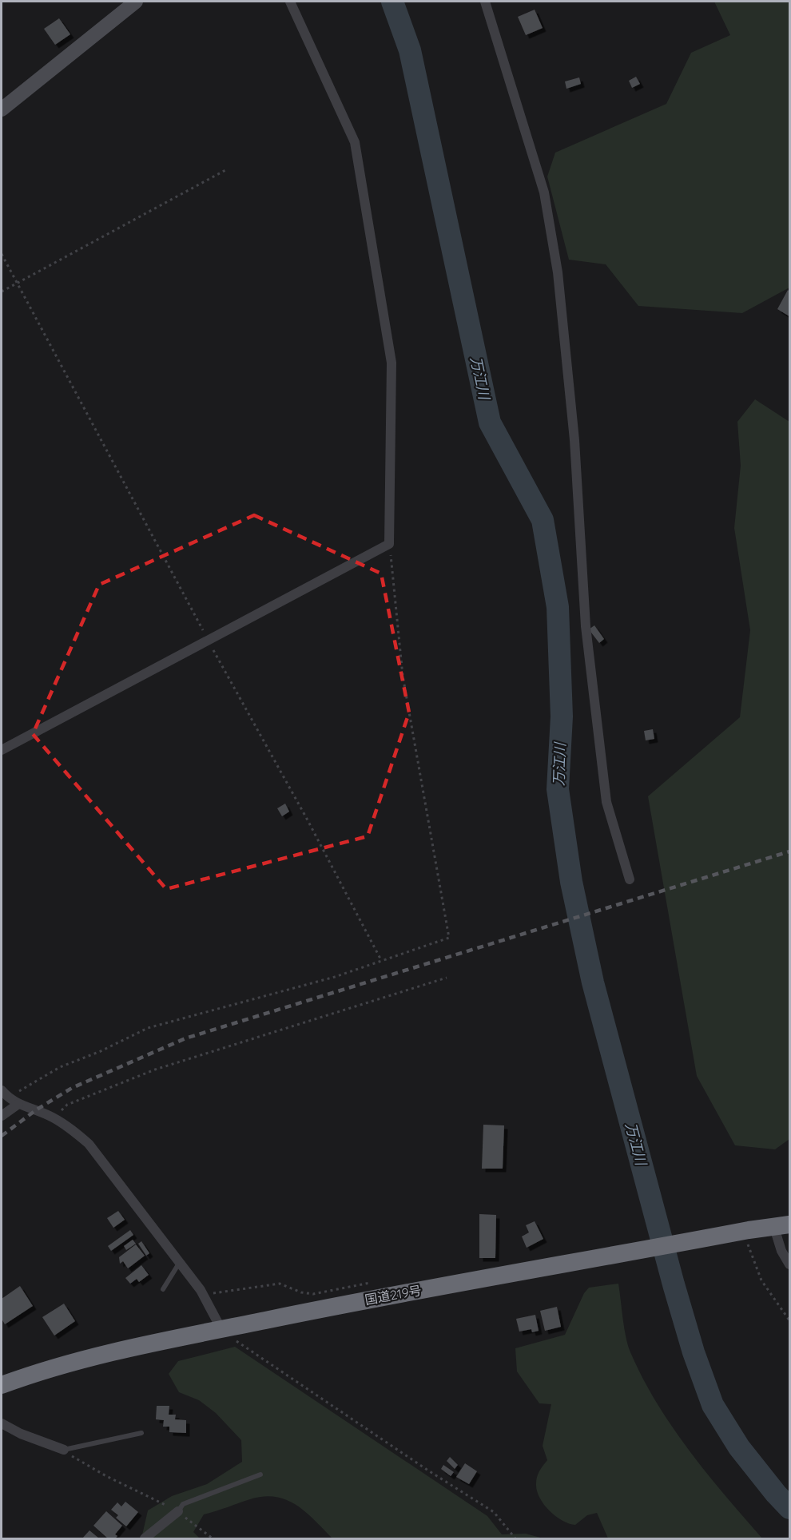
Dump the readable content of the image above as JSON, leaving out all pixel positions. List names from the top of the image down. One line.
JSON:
{"streets":{"highway":["国道219号"]},"water":["万江川"]}
